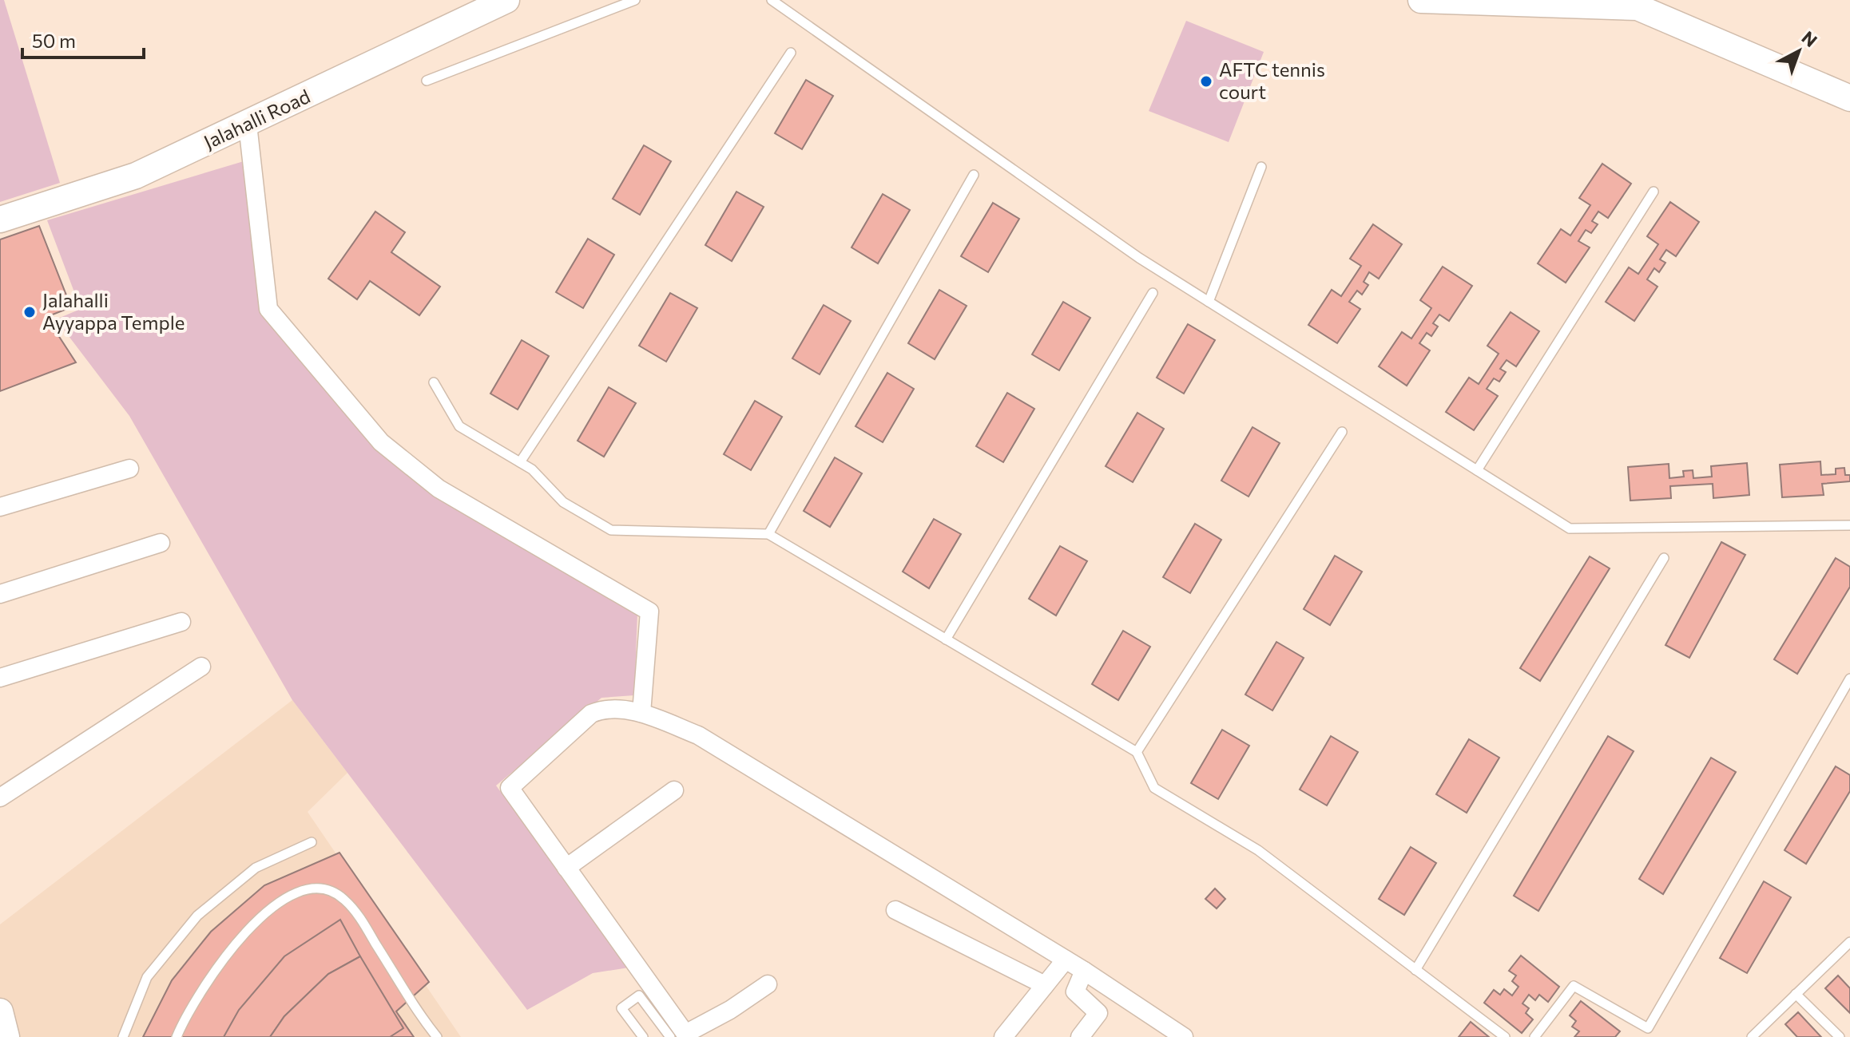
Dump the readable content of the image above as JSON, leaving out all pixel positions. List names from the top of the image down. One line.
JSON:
{"streets":{"main road":["Jalahalli Road"]},"places":["AFTC tennis court","Jalahalli Ayyappa Temple"],"scale_bar":"50 m","north":"top right"}
